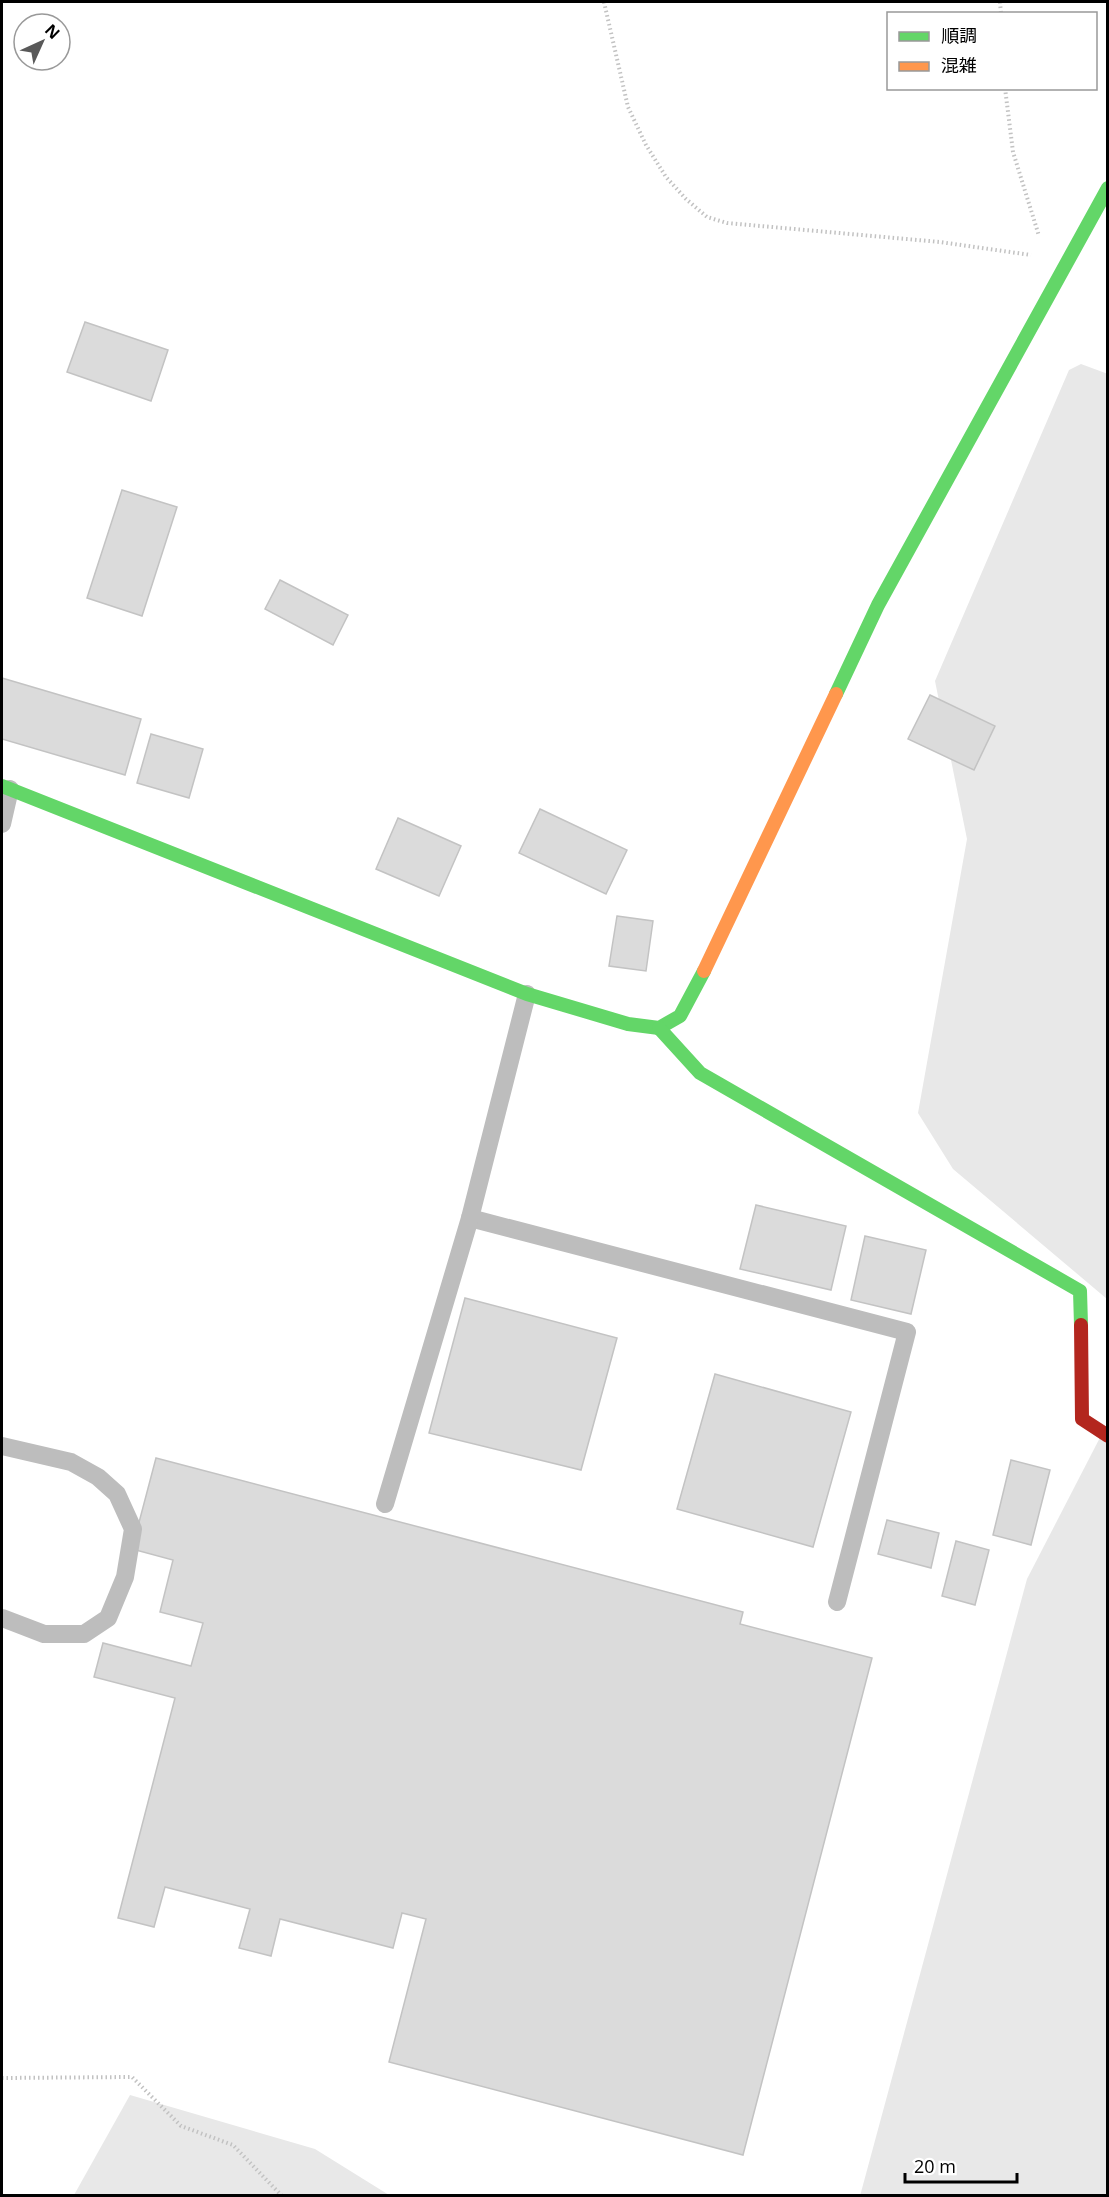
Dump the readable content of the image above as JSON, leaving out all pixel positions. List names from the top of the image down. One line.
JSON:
{"legend":["順調","混雑"],"scale_bar":"20 m","north":"top right"}
